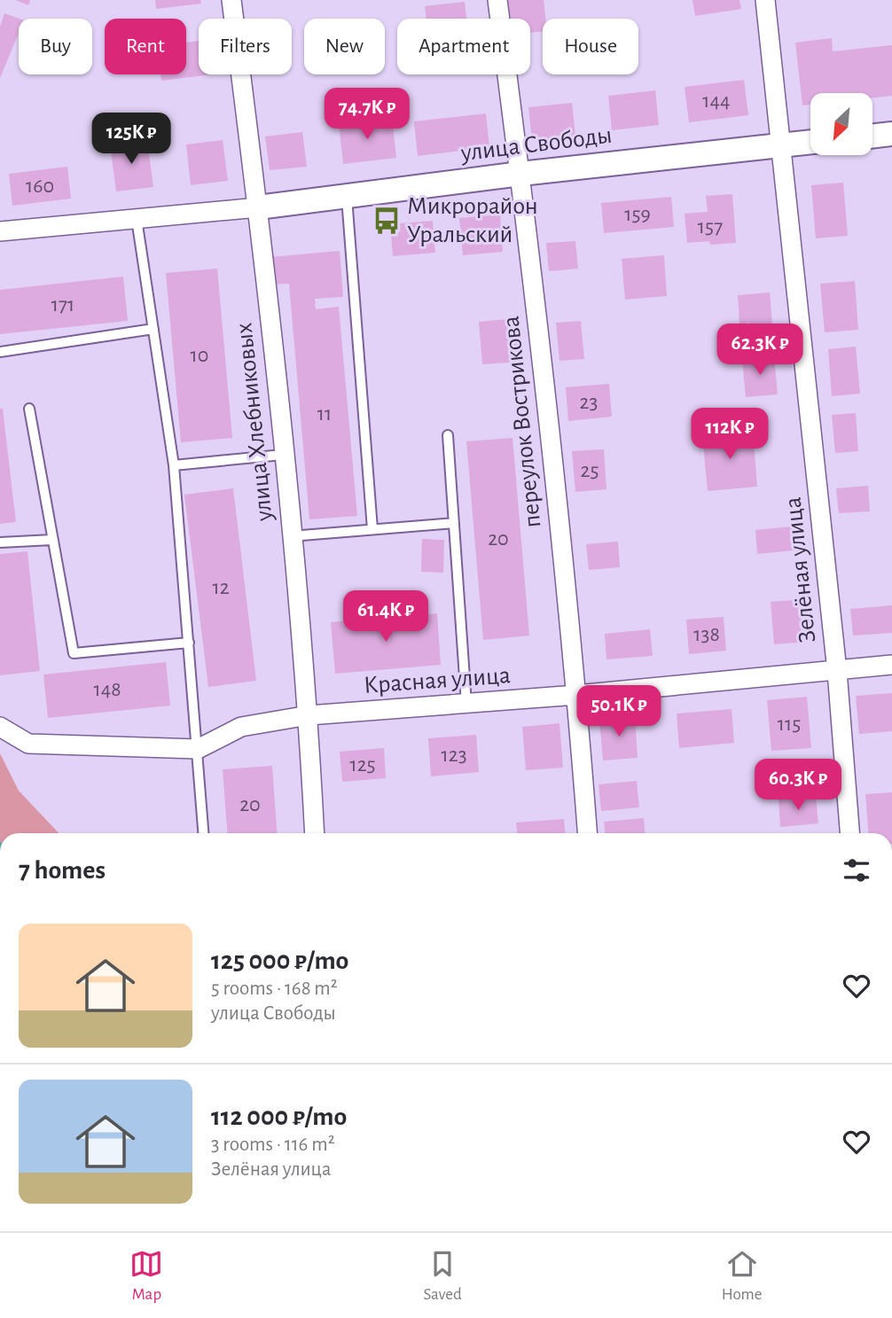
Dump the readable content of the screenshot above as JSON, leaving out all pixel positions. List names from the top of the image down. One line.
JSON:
{"streets":{"street":["улица Свободы","улица Хлебниковых","переулок Вострикова","Зелёная улица","Красная улица"]},"crossings":[["улица Свободы","улица Хлебниковых"],["улица Свободы","переулок Вострикова"],["улица Свободы","Зелёная улица"],["улица Хлебниковых","Красная улица"],["переулок Вострикова","Красная улица"],["Зелёная улица","Красная улица"]],"places":{"bus stop":["Микрорайон Уральский"]},"house_numbers":["144","160","159","157","171","10","23","11","25","20","12","138","148","115","123","125","20"],"north":"bottom left","page":{"chip":["Buy","Rent","Filters","New","Apartment","House"],"price":["74.7K ₽","125K ₽","62.3K ₽","112K ₽","61.4K ₽","50.1K ₽","60.3K ₽"],"heading":"7 homes","list":[{"name":"125 000 ₽/mo","note":"5 rooms · 168 m² · улица Свободы"},{"name":"112 000 ₽/mo","note":"3 rooms · 116 m² · Зелёная улица"}],"tabs":["Map","Saved","Home"]}}
